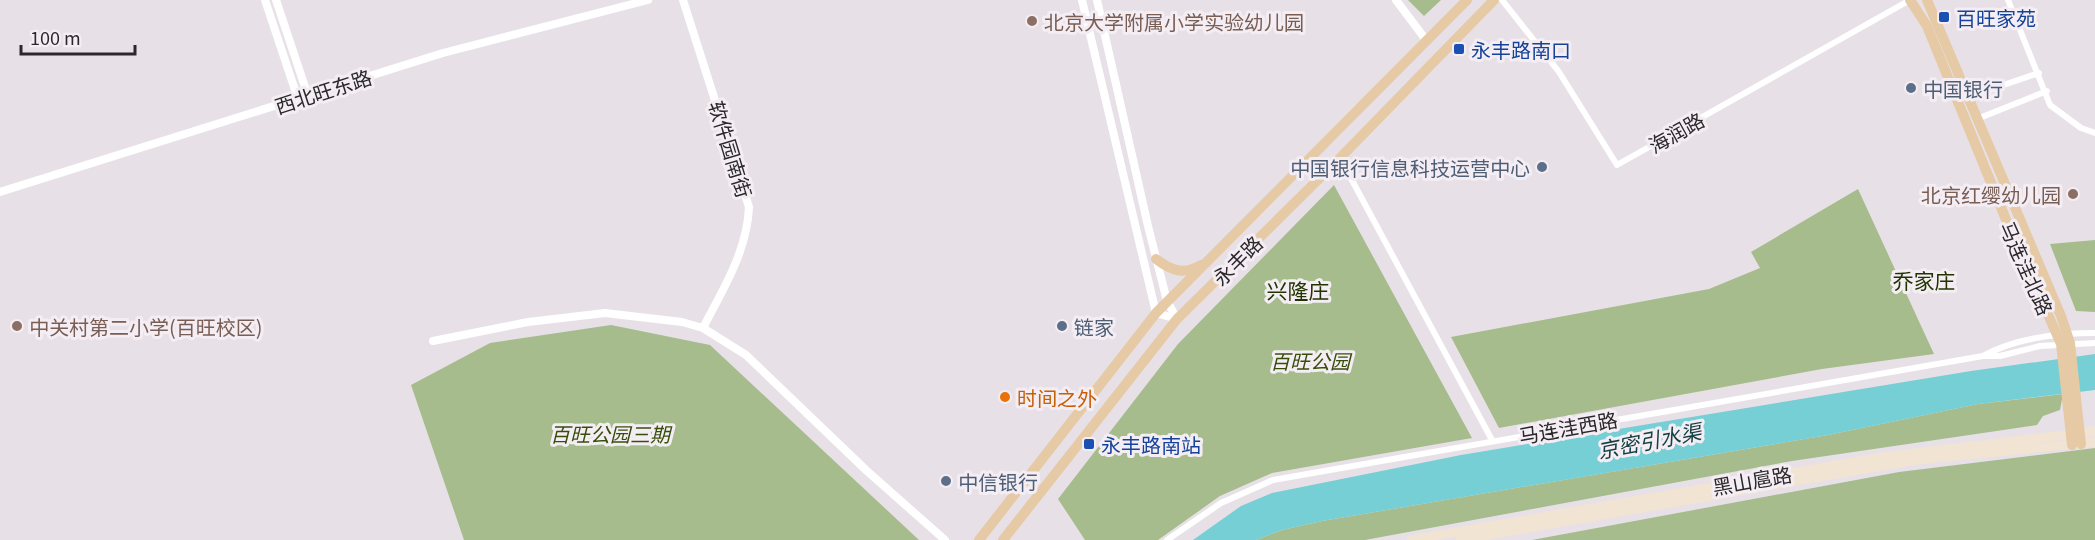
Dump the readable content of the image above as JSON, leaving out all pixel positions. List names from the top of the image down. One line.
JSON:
{"streets":{"main road":["永丰路","马连洼北路","黑山扈路"],"street":["西北旺东路","海润路","软件园南街","马连洼西路"]},"crossings":[["海润路","马连洼北路"],["马连洼北路","马连洼西路"],["马连洼北路","黑山扈路"]],"districts":["乔家庄","兴隆庄"],"water":["京密引水渠"],"parks":["百旺公园","百旺公园三期"],"places":{"transit":["百旺家苑","永丰路南口","永丰路南站"],"other":["北京大学附属小学实验幼儿园","中国银行","中国银行信息科技运营中心","北京红缨幼儿园","中关村第二小学(百旺校区)","链家","时间之外","中信银行"]},"scale_bar":"100 m"}
